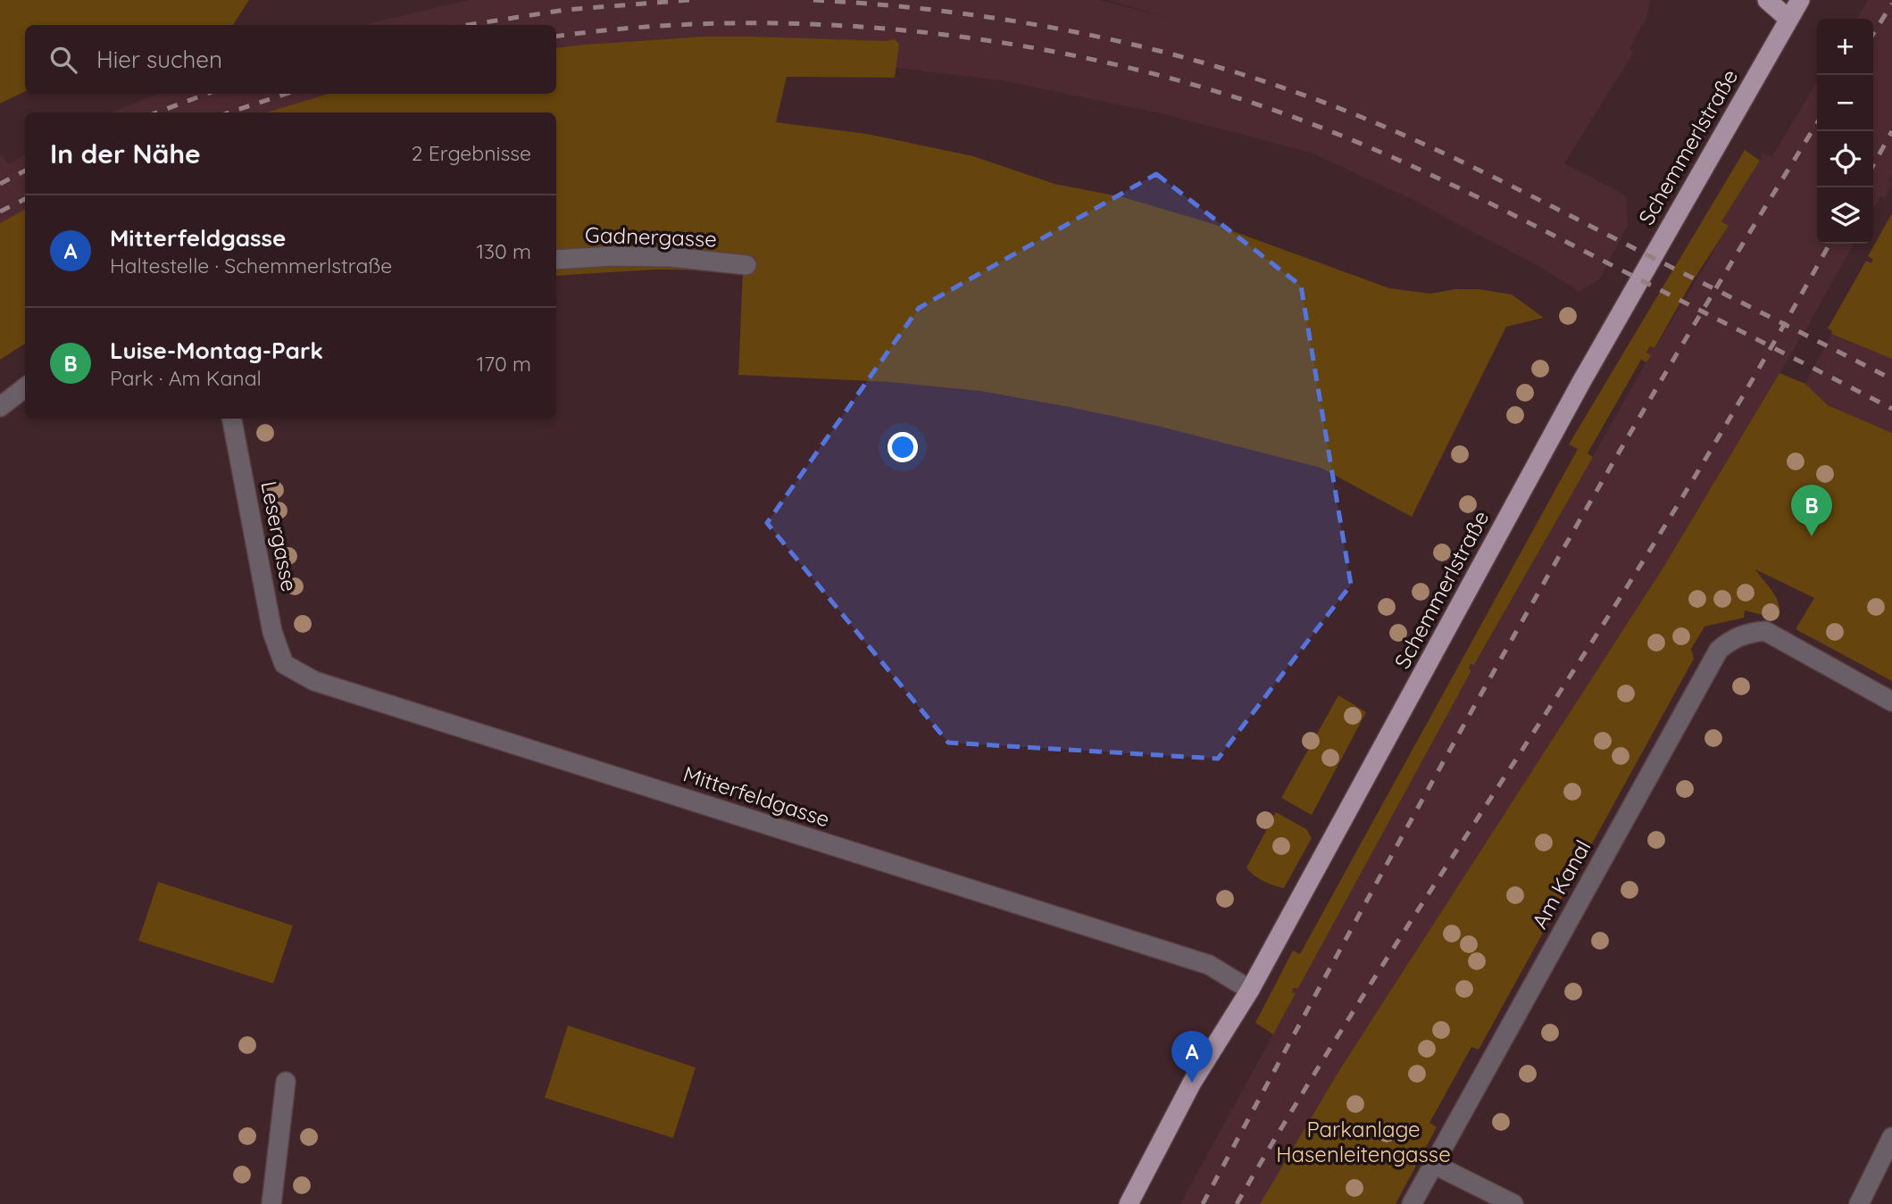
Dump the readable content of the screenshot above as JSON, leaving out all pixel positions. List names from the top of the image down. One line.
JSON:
{"streets":{"main road":["Schemmerlstraße"],"street":["Gadnergasse","Lesergasse","Mitterfeldgasse","Am Kanal"]},"crossings":[["Schemmerlstraße","Mitterfeldgasse"],["Lesergasse","Mitterfeldgasse"]],"parks":["Parkanlage Hasenleitengasse"],"page":{"map_buttons":["+","−"],"search":"Hier suchen","heading":["In der Nähe","2 Ergebnisse"],"list":[{"mark":"A","name":"Mitterfeldgasse","note":"Haltestelle · Schemmerlstraße","value":"130 m"},{"mark":"B","name":"Luise-Montag-Park","note":"Park · Am Kanal","value":"170 m"}],"pins":["B","A"]}}
